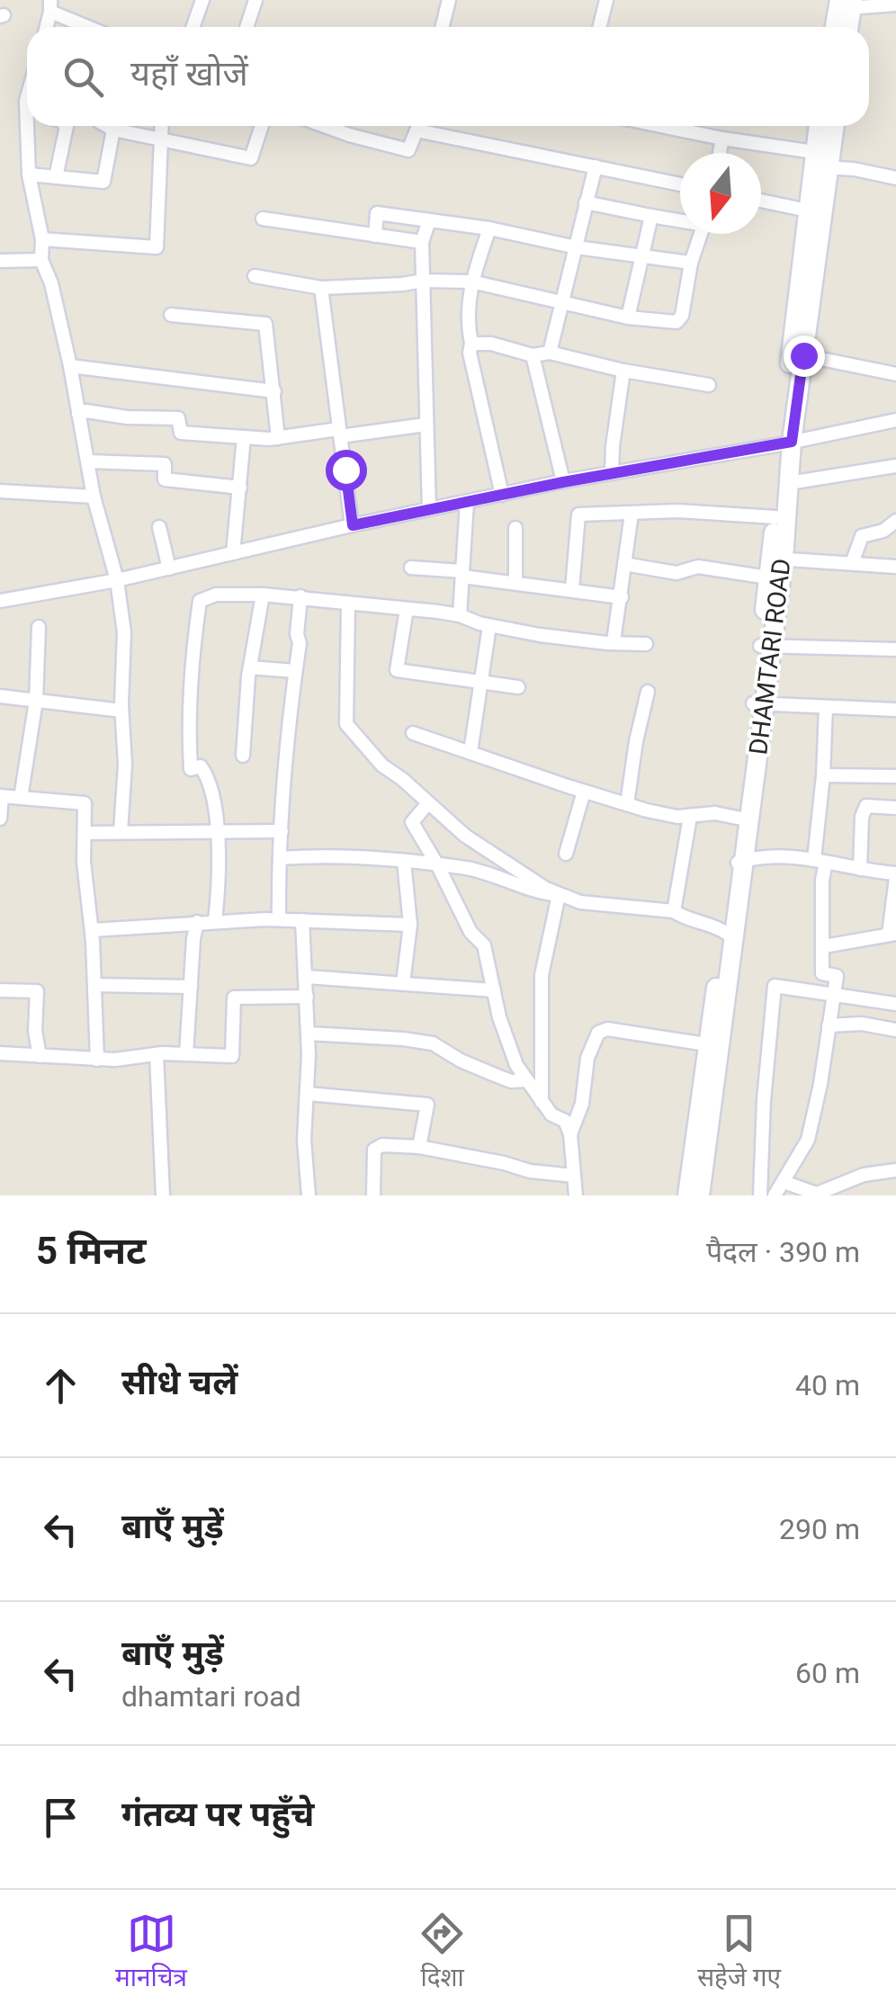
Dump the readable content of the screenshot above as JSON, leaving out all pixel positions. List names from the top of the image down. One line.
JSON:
{"streets":{"main road":["DHAMTARI ROAD"]},"north":"bottom","page":{"search":"यहाँ खोजें","heading":["5 मिनट","पैदल · 390 m"],"list":[["सीधे चलें","40 m"],["बाएँ मुड़ें","290 m"],["बाएँ मुड़ें","dhamtari road","60 m"],"गंतव्य पर पहुँचे"],"nav":["मानचित्र","दिशा","सहेजे गए"]}}
